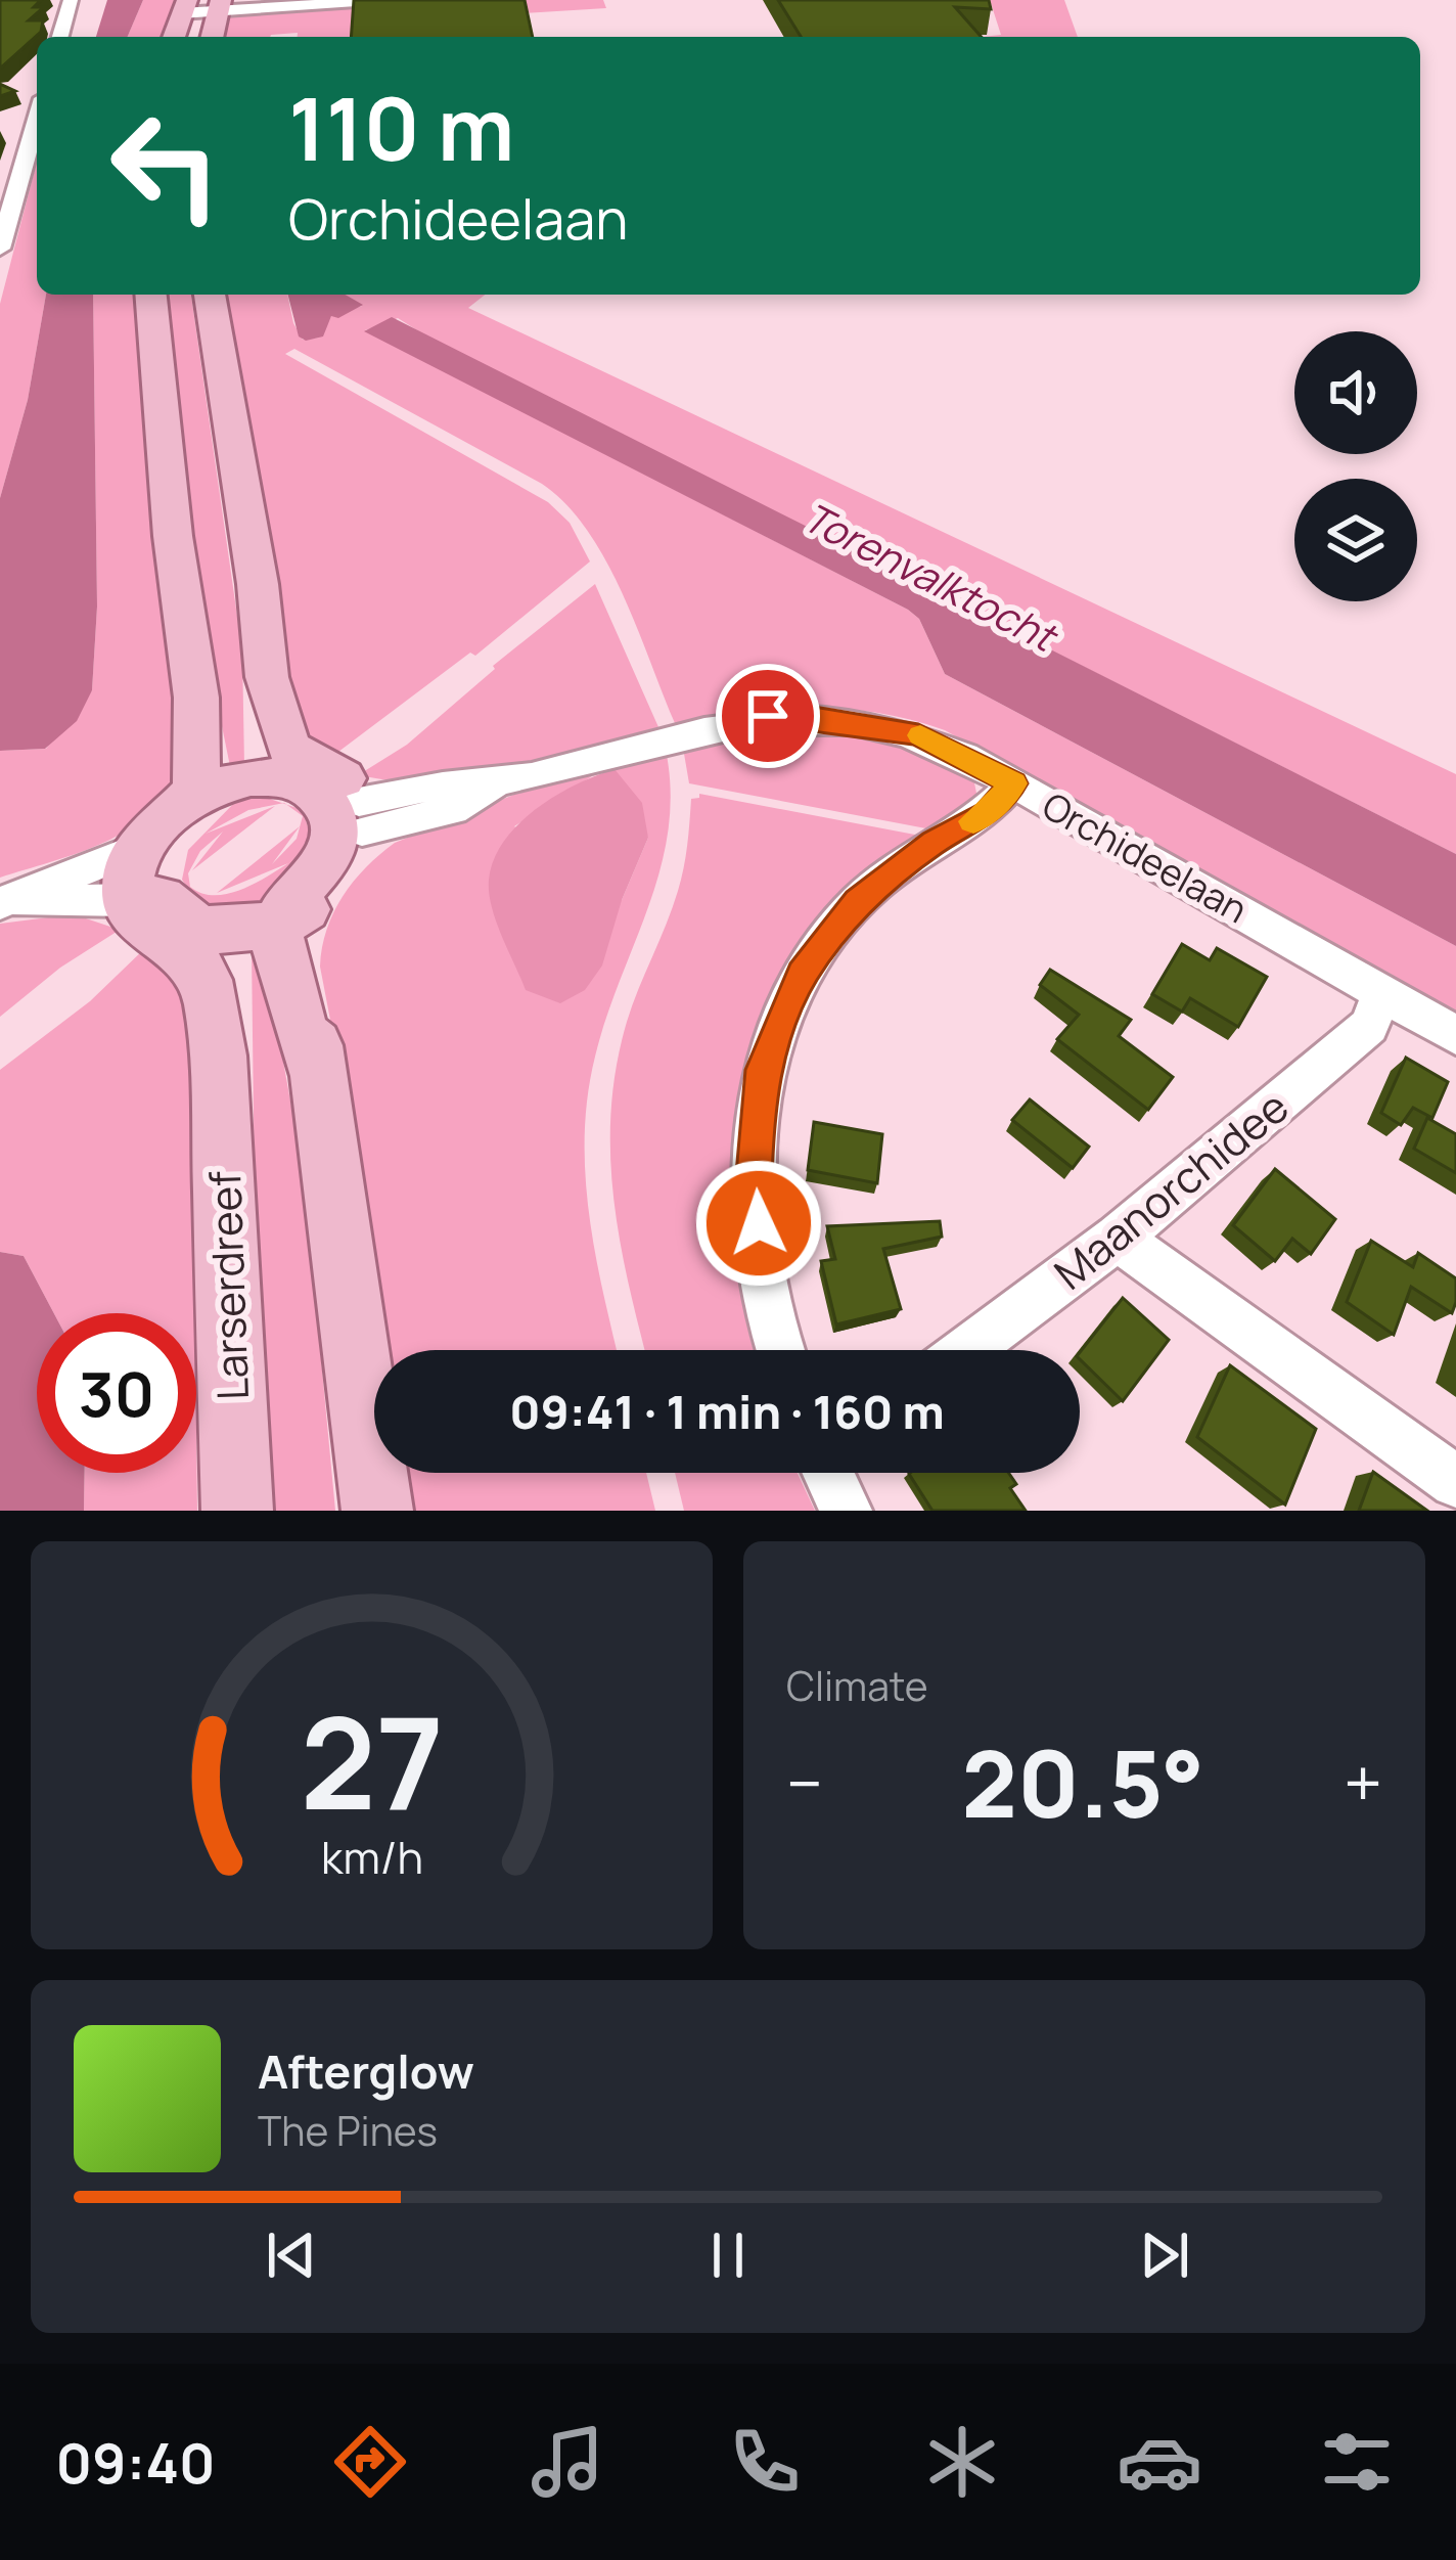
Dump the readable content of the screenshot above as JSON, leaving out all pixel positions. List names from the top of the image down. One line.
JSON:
{"streets":{"main road":["Larserdreef"],"street":["Orchideelaan","Maanorchidee"]},"crossings":[["Orchideelaan","Maanorchidee"]],"water":["Torenvalktocht"],"page":{"turn":["110 m","Orchideelaan"],"limit":"30","trip":"09:41 · 1 min · 160 m","tile":"Climate","heat":["−","20.5°","+"],"song":["Afterglow","The Pines"],"tabs":"09:40","gauge":["27","km/h"]}}
